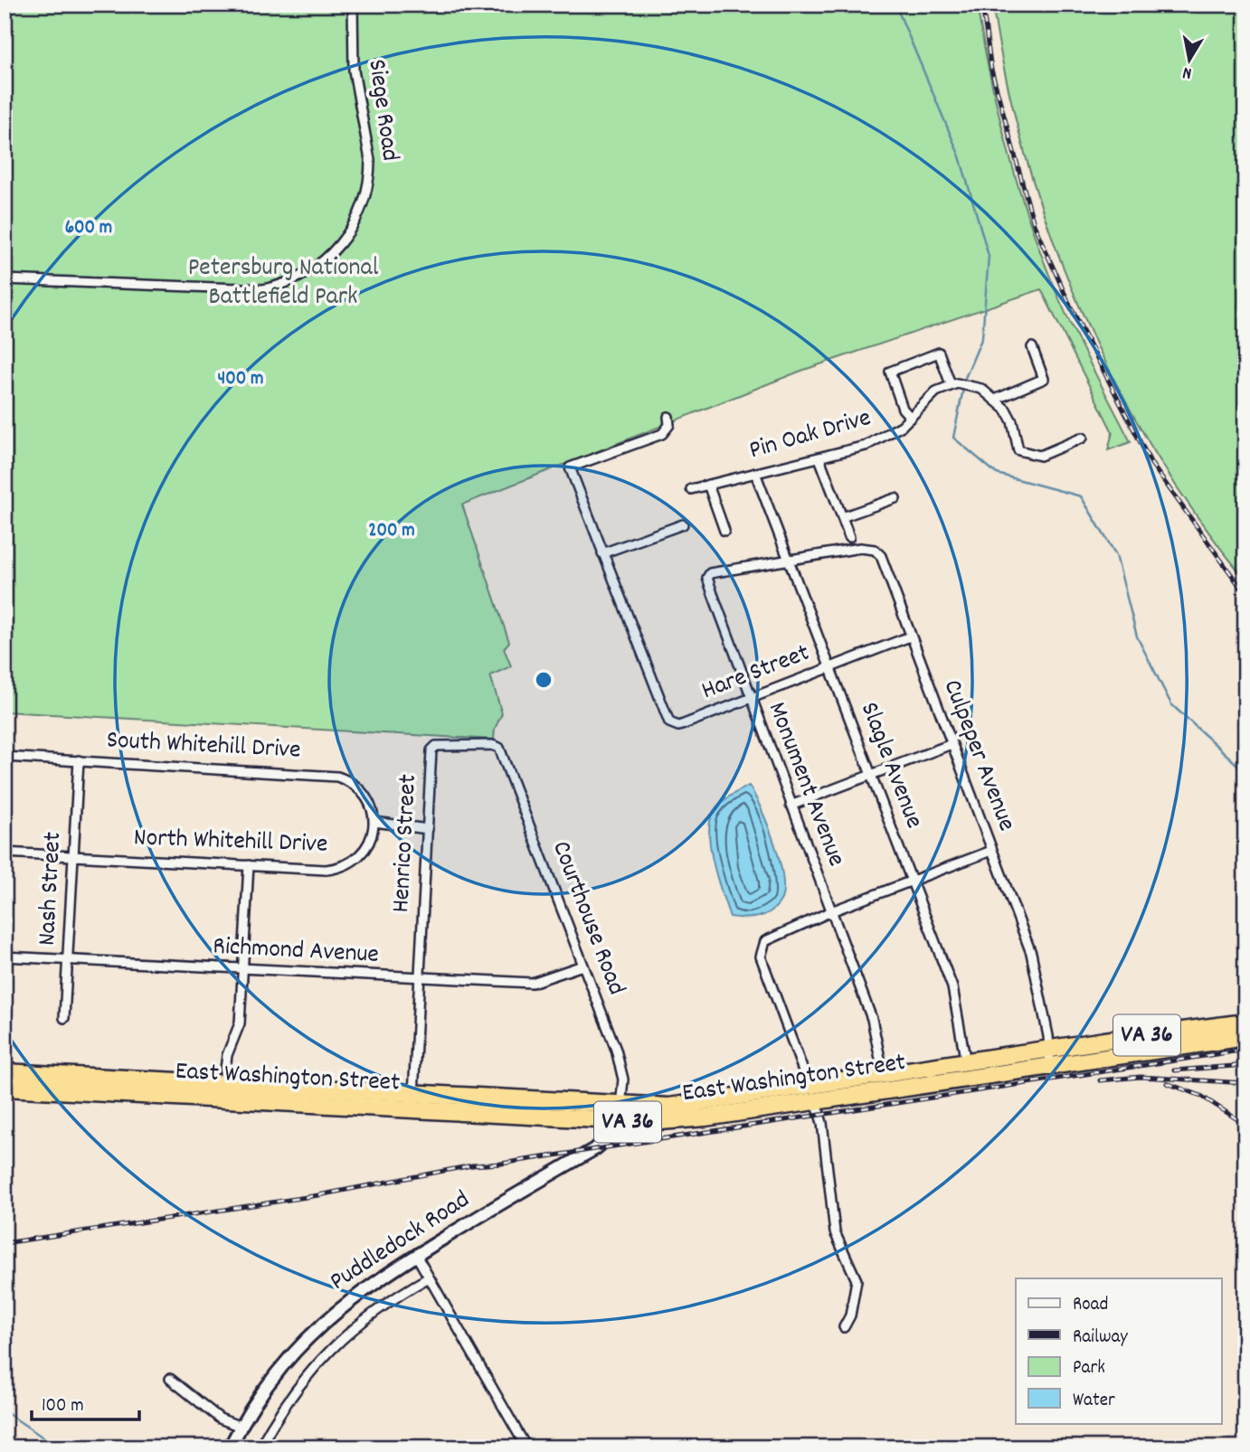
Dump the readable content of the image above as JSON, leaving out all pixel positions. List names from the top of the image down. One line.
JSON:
{"streets":{"highway":["VA 36","East Washington Street"],"main road":["Puddledock Road"],"street":["Siege Road","Pin Oak Drive","Hare Street","South Whitehill Drive","Culpeper Avenue","Slagle Avenue","Monument Avenue","North Whitehill Drive","Henrico Street","Nash Street","Courthouse Road","Richmond Avenue"]},"crossings":[["Pin Oak Drive","Slagle Avenue"],["Hare Street","Culpeper Avenue"],["Hare Street","Slagle Avenue"],["Hare Street","Monument Avenue"],["South Whitehill Drive","North Whitehill Drive"],["South Whitehill Drive","Nash Street"],["Culpeper Avenue","Slagle Avenue"],["Culpeper Avenue","Monument Avenue"],["Culpeper Avenue","East Washington Street"],["Slagle Avenue","Monument Avenue"],["Slagle Avenue","East Washington Street"],["Monument Avenue","East Washington Street"],["North Whitehill Drive","Nash Street"],["Henrico Street","Courthouse Road"],["Henrico Street","Richmond Avenue"],["Henrico Street","East Washington Street"],["Nash Street","Richmond Avenue"],["Courthouse Road","Richmond Avenue"],["Courthouse Road","East Washington Street"],["Courthouse Road","Puddledock Road"],["East Washington Street","Puddledock Road"]],"parks":["Petersburg National Battlefield Park"],"legend":["Road","Railway","Park","Water"],"scale_bar":"100 m","north":"bottom","rings":["600 m","400 m","200 m"]}
